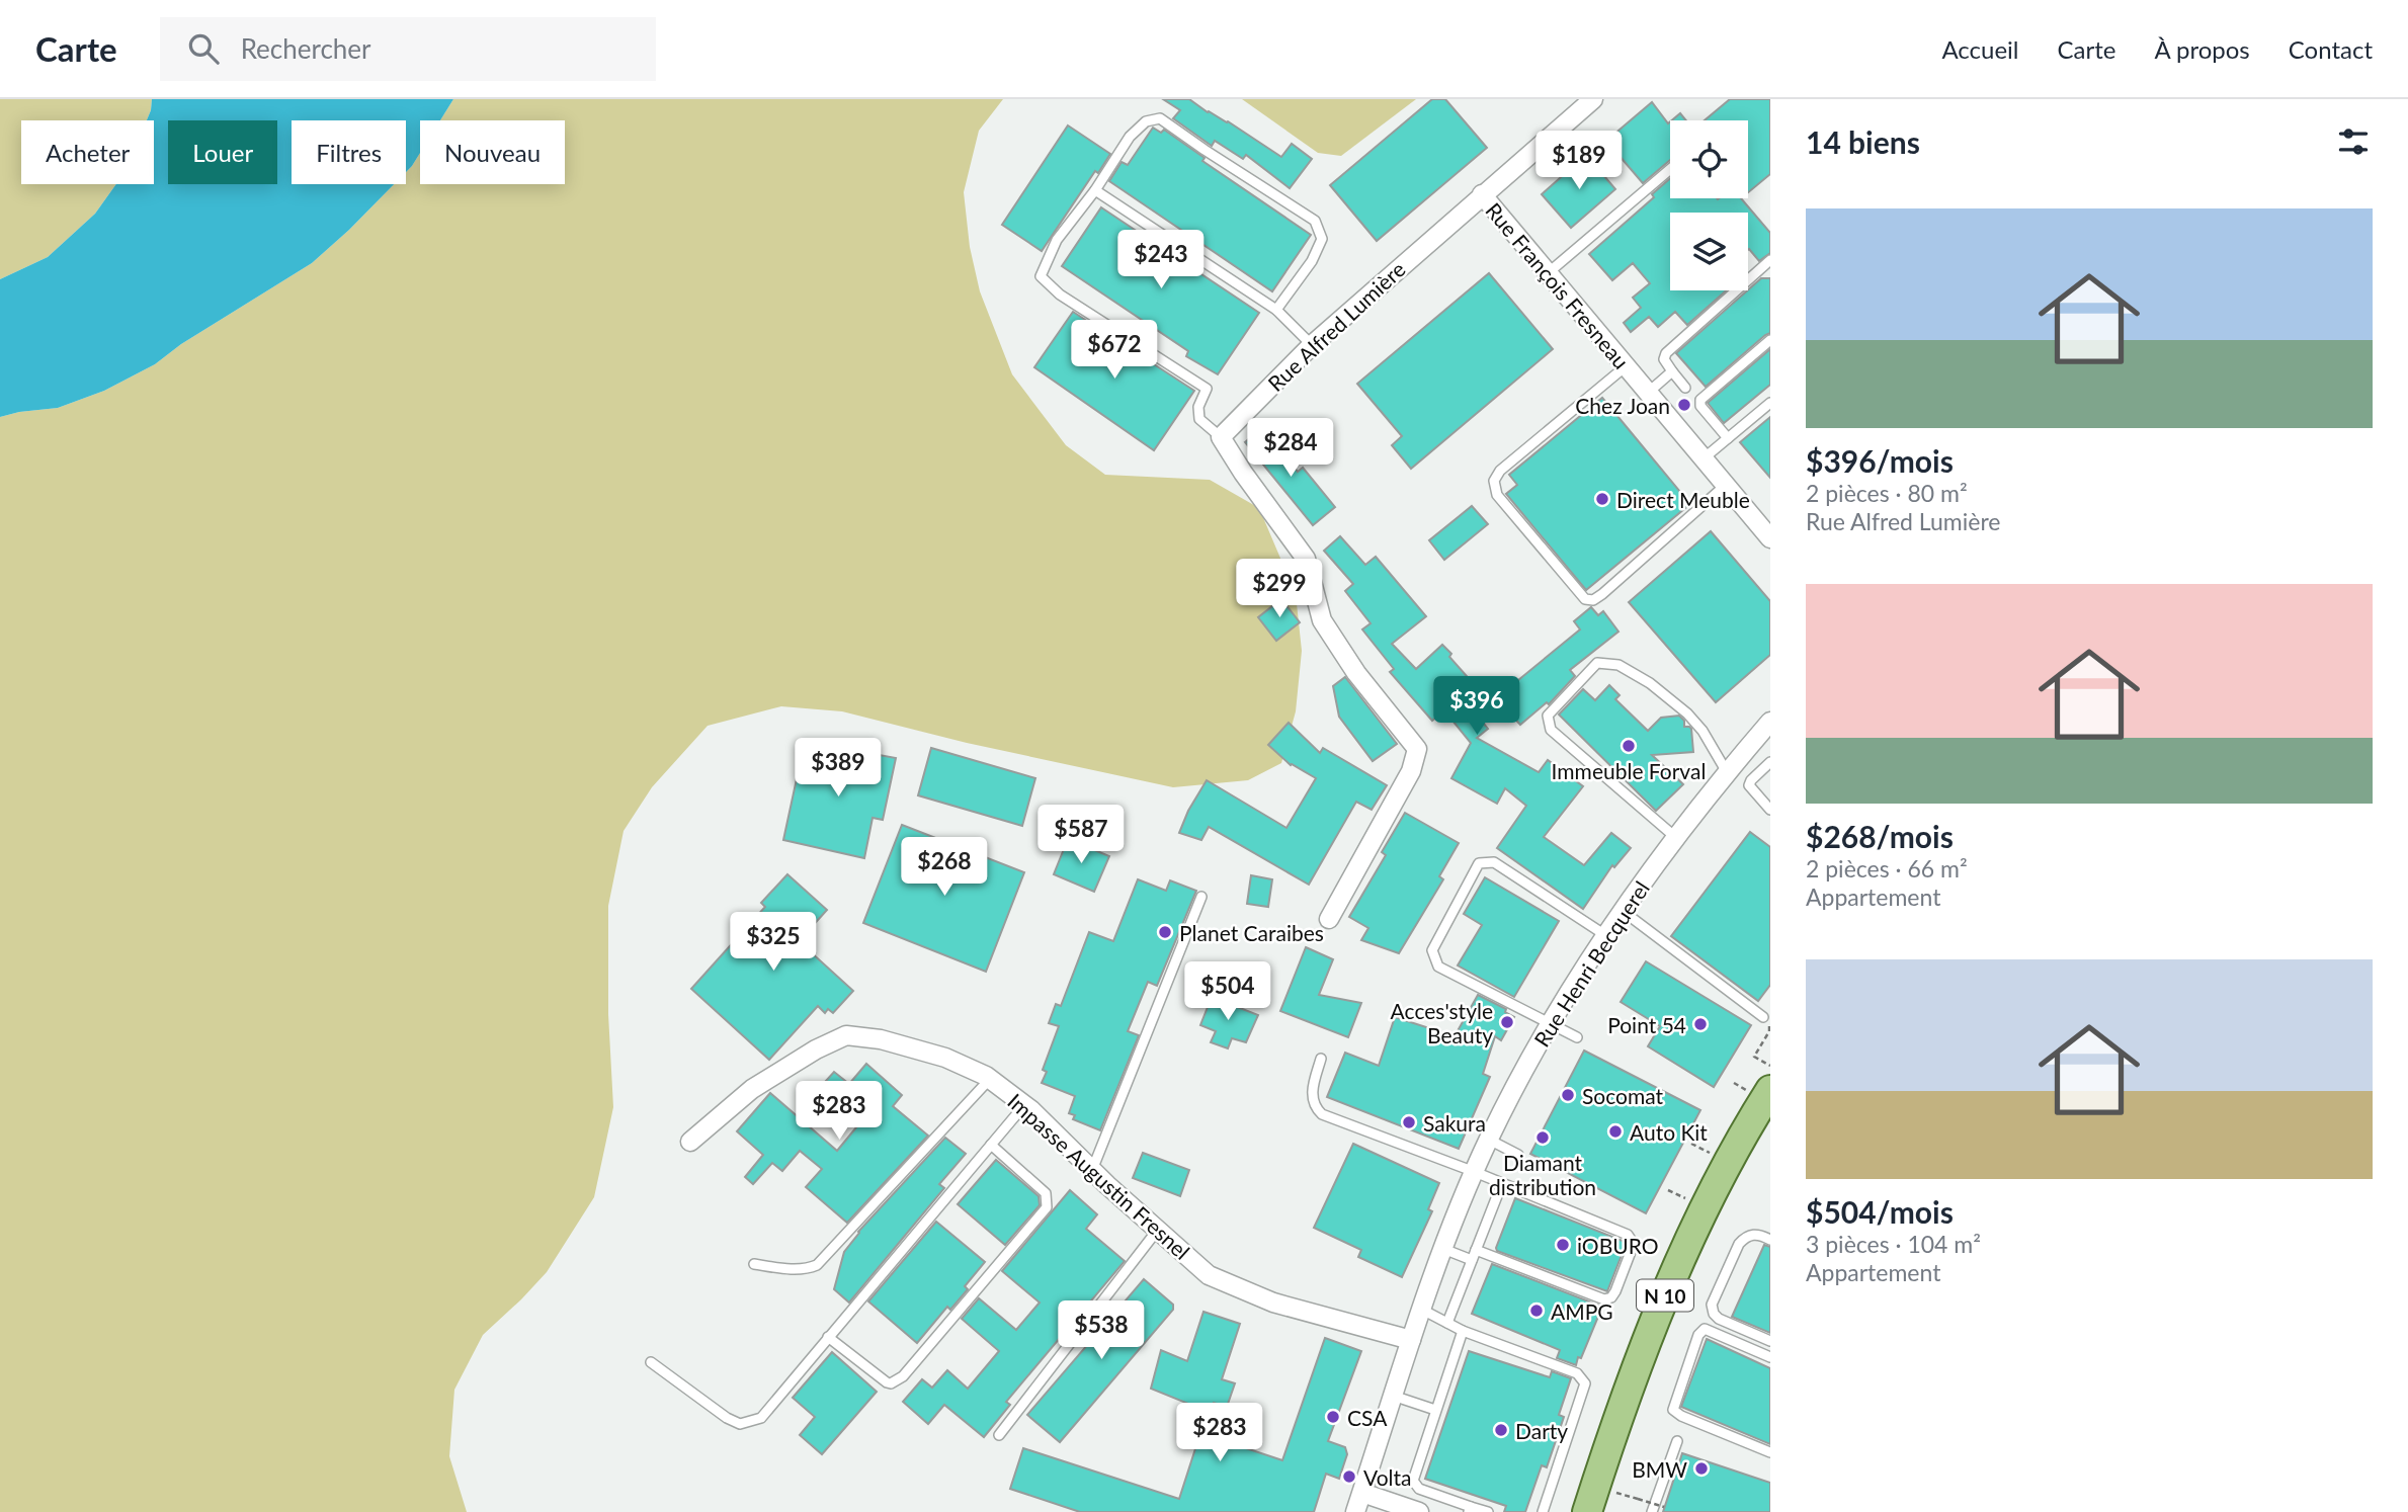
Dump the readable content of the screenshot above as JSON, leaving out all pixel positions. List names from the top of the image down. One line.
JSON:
{"streets":{"main road":["N 10"],"street":["Rue François Fresneau","Rue Alfred Lumière","Rue Henri Becquerel","Impasse Augustin Fresnel"]},"crossings":[["Rue François Fresneau","Rue Alfred Lumière"],["Rue Henri Becquerel","Impasse Augustin Fresnel"]],"places":["Chez Joan","Direct Meuble","Immeuble Forval","Planet Caraibes","Acces'style Beauty","Point 54","Socomat","Sakura","Auto Kit","Diamant distribution","iOBURO","AMPG","CSA","Darty","BMW","Volta"],"page":{"header":"Carte","search":"Rechercher","nav":["Accueil","Carte","À propos","Contact"],"heading":"14 biens","chip":["Acheter","Louer","Filtres","Nouveau"],"price":["$189","$243","$672","$284","$299","$396","$389","$587","$268","$325","$504","$283","$538","$283"],"list":[{"name":"$396/mois","note":"2 pièces · 80 m² · Rue Alfred Lumière"},{"name":"$268/mois","note":"2 pièces · 66 m² · Appartement"},{"name":"$504/mois","note":"3 pièces · 104 m² · Appartement"}]}}
